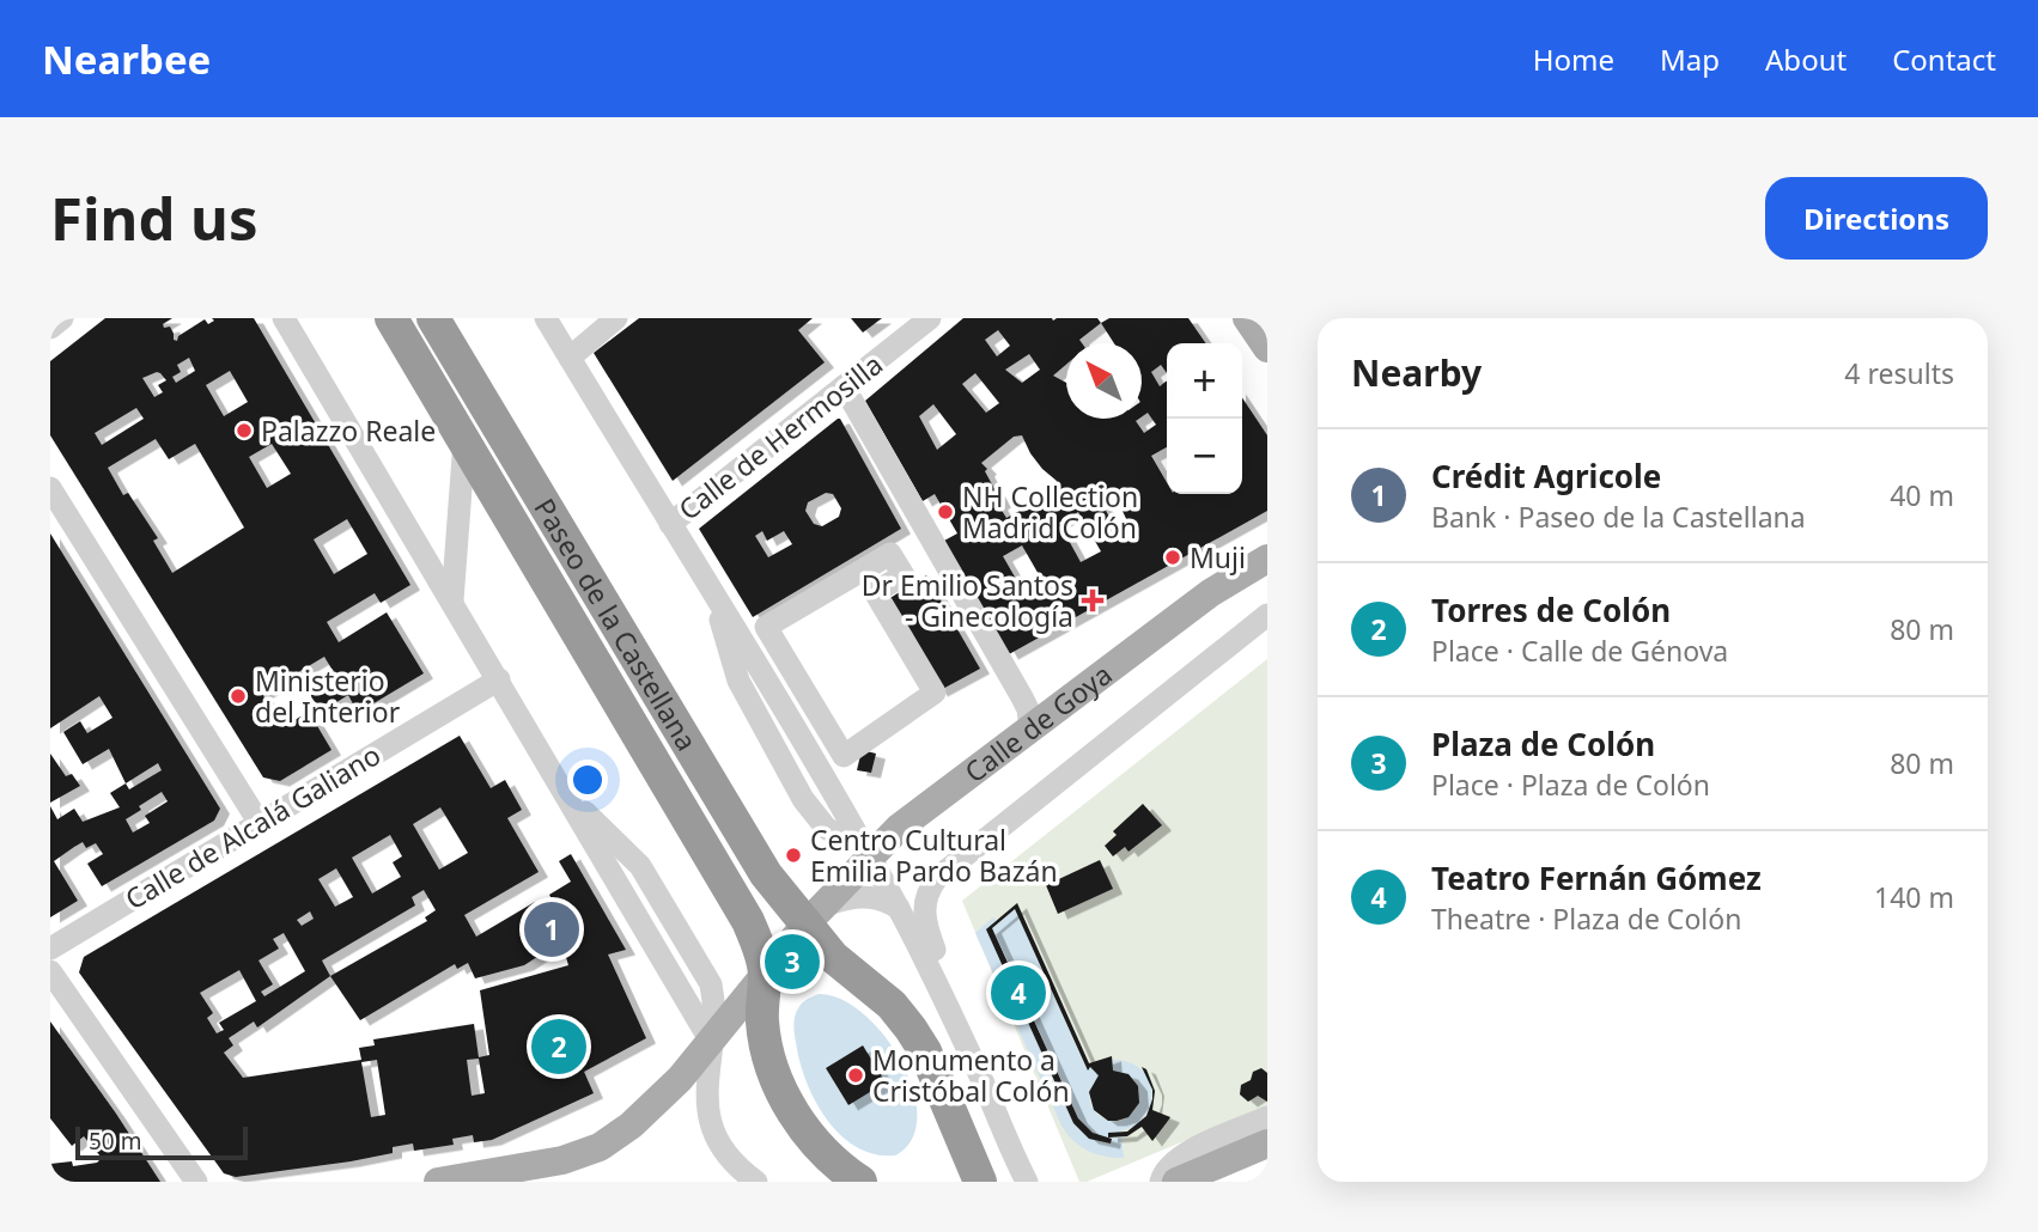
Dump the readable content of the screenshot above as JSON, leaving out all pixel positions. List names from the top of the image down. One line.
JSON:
{"streets":{"highway":["Paseo de la Castellana"],"main road":["Calle de Goya"],"street":["Calle de Hermosilla","Calle de Alcalá Galiano"]},"crossings":[["Paseo de la Castellana","Calle de Goya"]],"places":{"other":["Palazzo Reale","NH Collection Madrid Colón","Muji","Ministerio del Interior","Centro Cultural Emilia Pardo Bazán","Monumento a Cristóbal Colón"],"health":["Dr Emilio Santos - Ginecología"]},"scale_bar":"50 m","north":"top left","page":{"header":"Nearbee","nav":["Home","Map","About","Contact"],"buttons":"Directions","title":"Find us","heading":["Nearby","4 results"],"map_buttons":["+","−"],"list":[{"mark":"1","name":"Crédit Agricole","note":"Bank · Paseo de la Castellana","value":"40 m"},{"mark":"2","name":"Torres de Colón","note":"Place · Calle de Génova","value":"80 m"},{"mark":"3","name":"Plaza de Colón","note":"Place · Plaza de Colón","value":"80 m"},{"mark":"4","name":"Teatro Fernán Gómez","note":"Theatre · Plaza de Colón","value":"140 m"}],"pins":["1","3","4","2"],"scale":"50 m"}}
